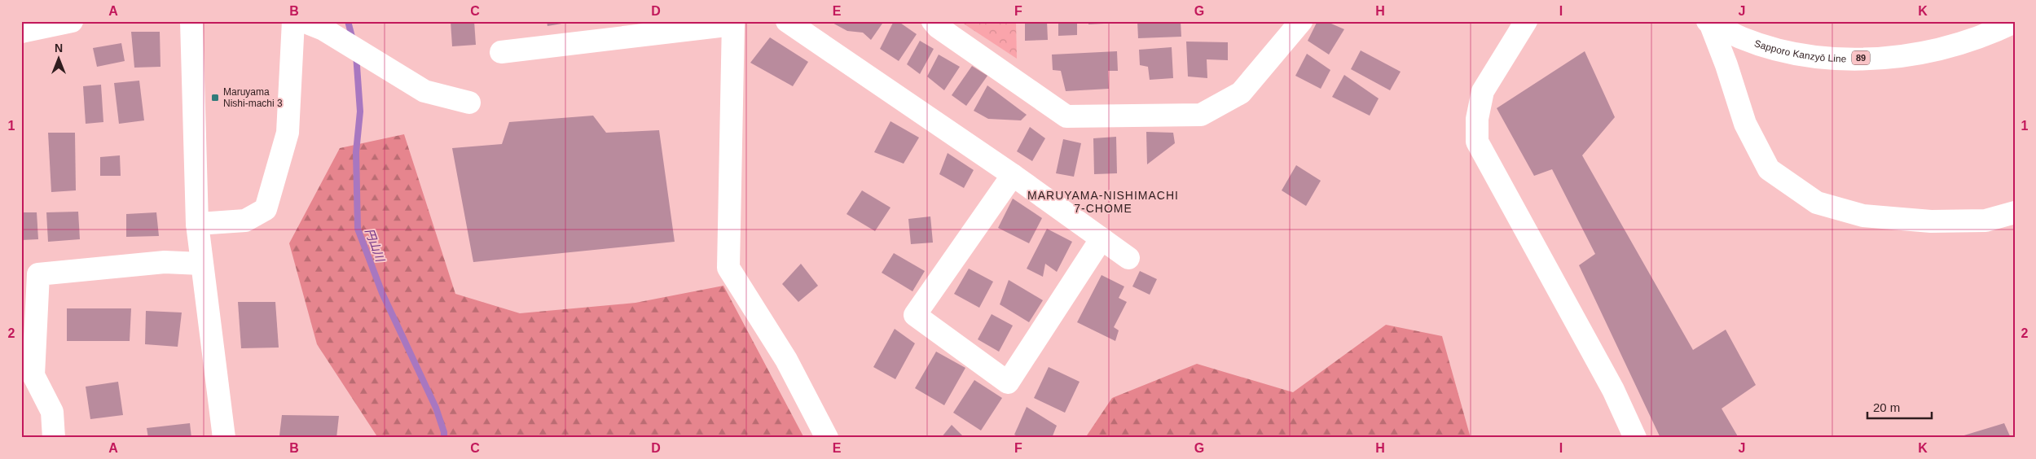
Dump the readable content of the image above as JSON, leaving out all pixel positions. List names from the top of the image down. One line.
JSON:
{"streets":{"street":["Sapporo Kanzyō Line","89"]},"districts":["MARUYAMA-NISHIMACHI 7-CHOME"],"water":["円山川"],"places":{"transit":["Maruyama Nishi-machi 3"]},"scale_bar":"20 m","north":"top","grid":{"columns":["A","B","C","D","E","F","G","H","I","J","K"],"rows":["1","2"]}}
